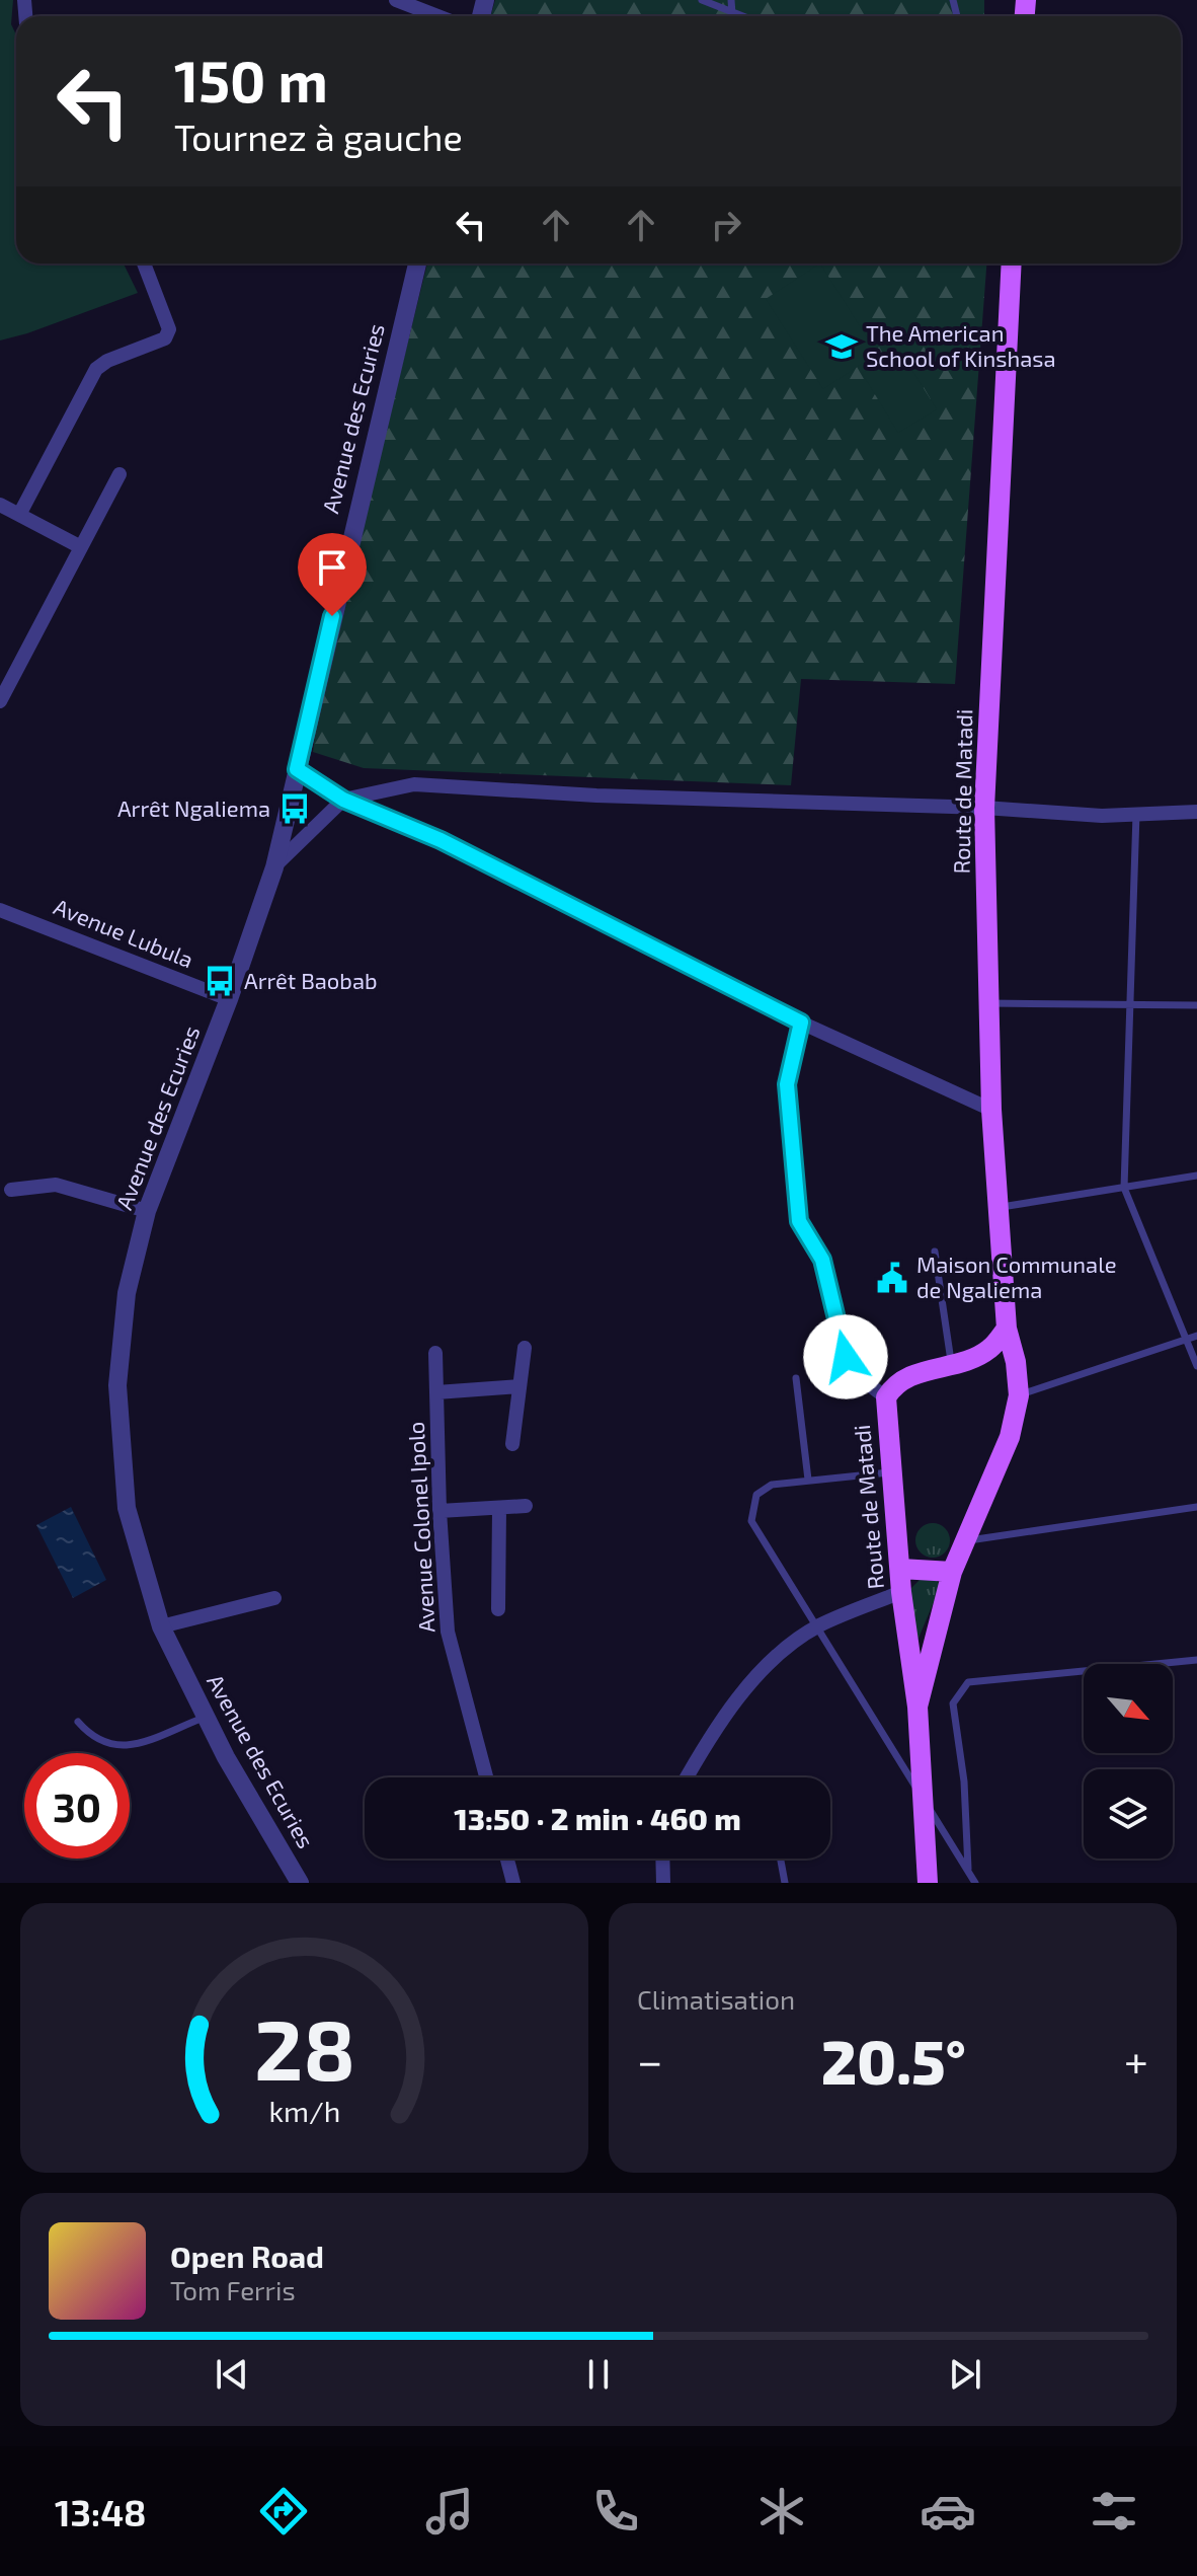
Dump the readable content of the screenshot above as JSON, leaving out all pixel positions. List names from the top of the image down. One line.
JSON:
{"streets":{"main road":["Route de Matadi"],"street":["Avenue des Ecuries","Avenue Lubula","Avenue Colonel Ipolo"]},"crossings":[["Avenue des Ecuries","Avenue Lubula"]],"places":{"school or university":["The American School of Kinshasa"],"bus stop":["Arrêt Ngaliema","Arrêt Baobab"],"public building":["Maison Communale de Ngaliema"]},"north":"bottom right","page":{"turn":["150 m","Tournez à gauche"],"limit":"30","trip":"13:50 · 2 min · 460 m","tile":"Climatisation","heat":["−","20.5°","+"],"song":["Open Road","Tom Ferris"],"tabs":"13:48","gauge":["28","km/h"]}}
